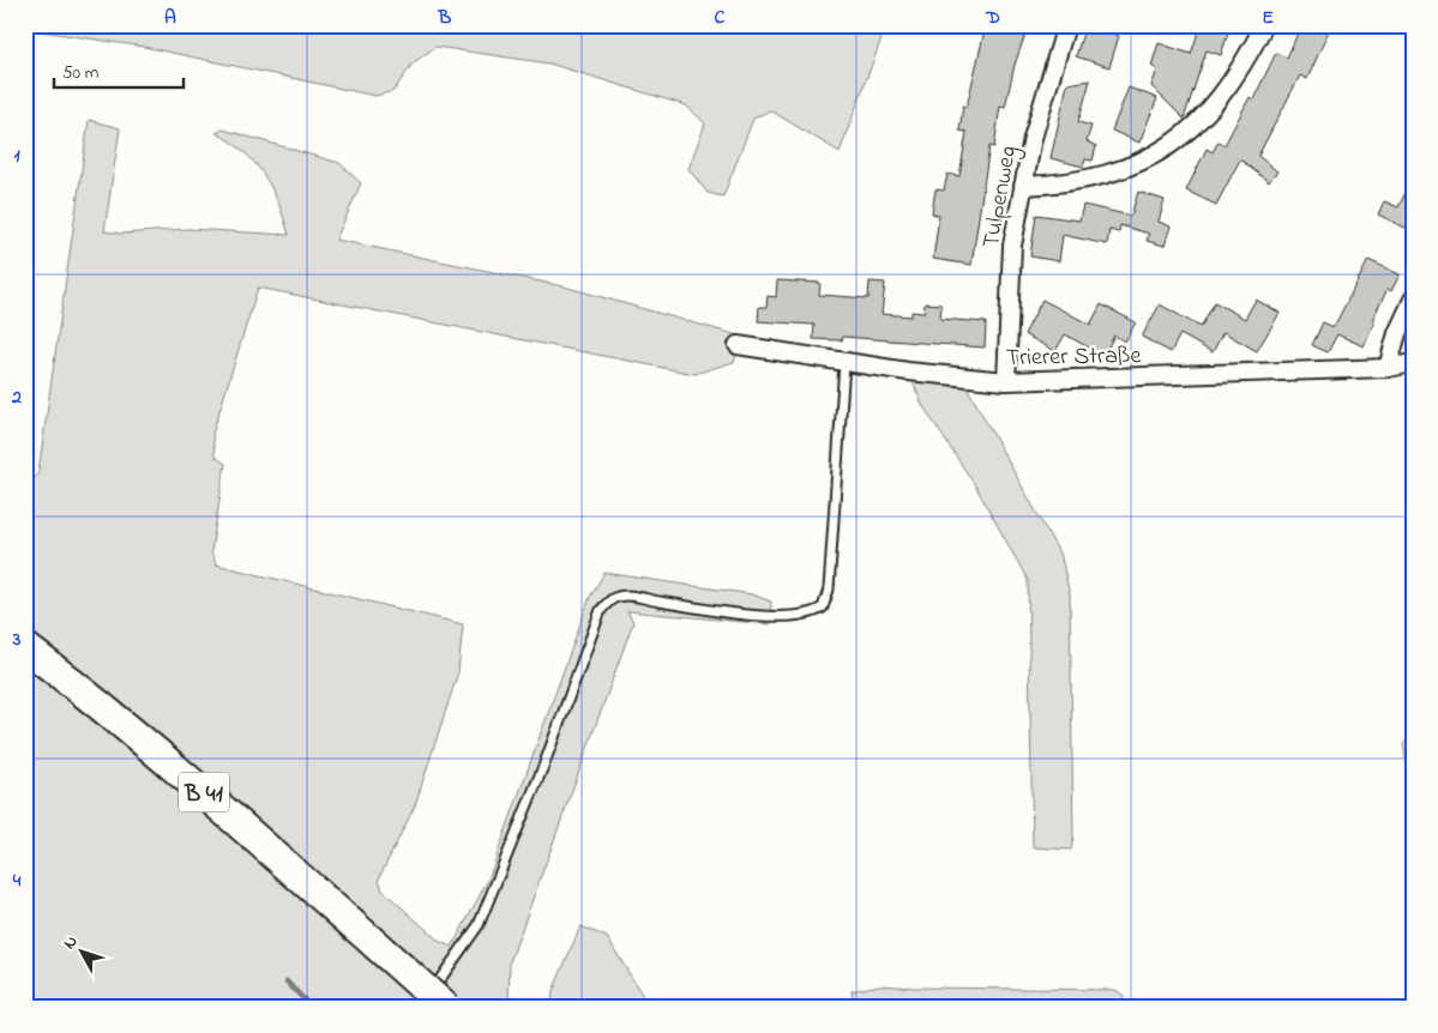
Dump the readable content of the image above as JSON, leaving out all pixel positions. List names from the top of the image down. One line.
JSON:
{"streets":{"highway":["B 41"],"street":["Tulpenweg","Trierer Straße"]},"crossings":[["Tulpenweg","Trierer Straße"]],"scale_bar":"50 m","north":"top left","grid":{"columns":["A","B","C","D","E"],"rows":["1","2","3","4"]}}
